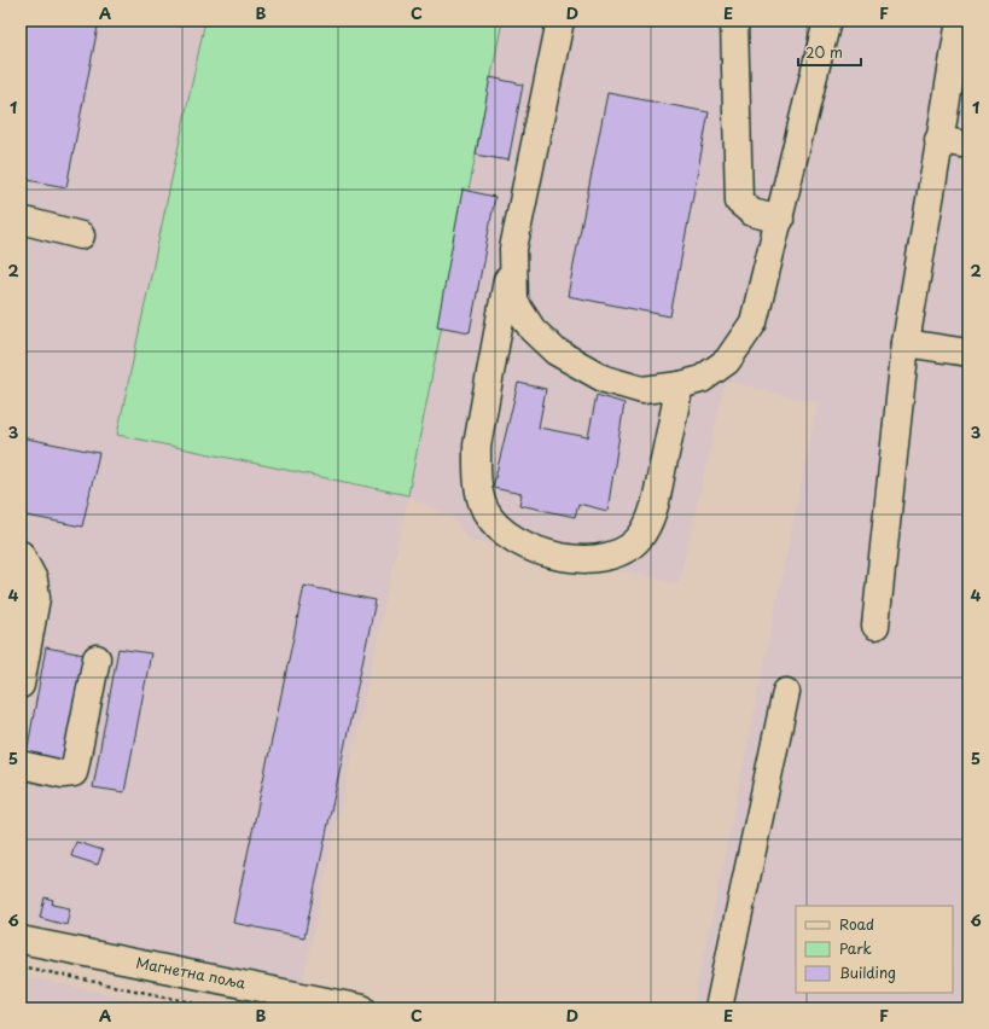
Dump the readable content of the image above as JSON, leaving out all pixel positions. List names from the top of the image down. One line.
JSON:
{"streets":{"street":["Магнетна поља"]},"legend":["Road","Park","Building"],"scale_bar":"20 m","grid":{"columns":["A","B","C","D","E","F"],"rows":["1","2","3","4","5","6"]}}
